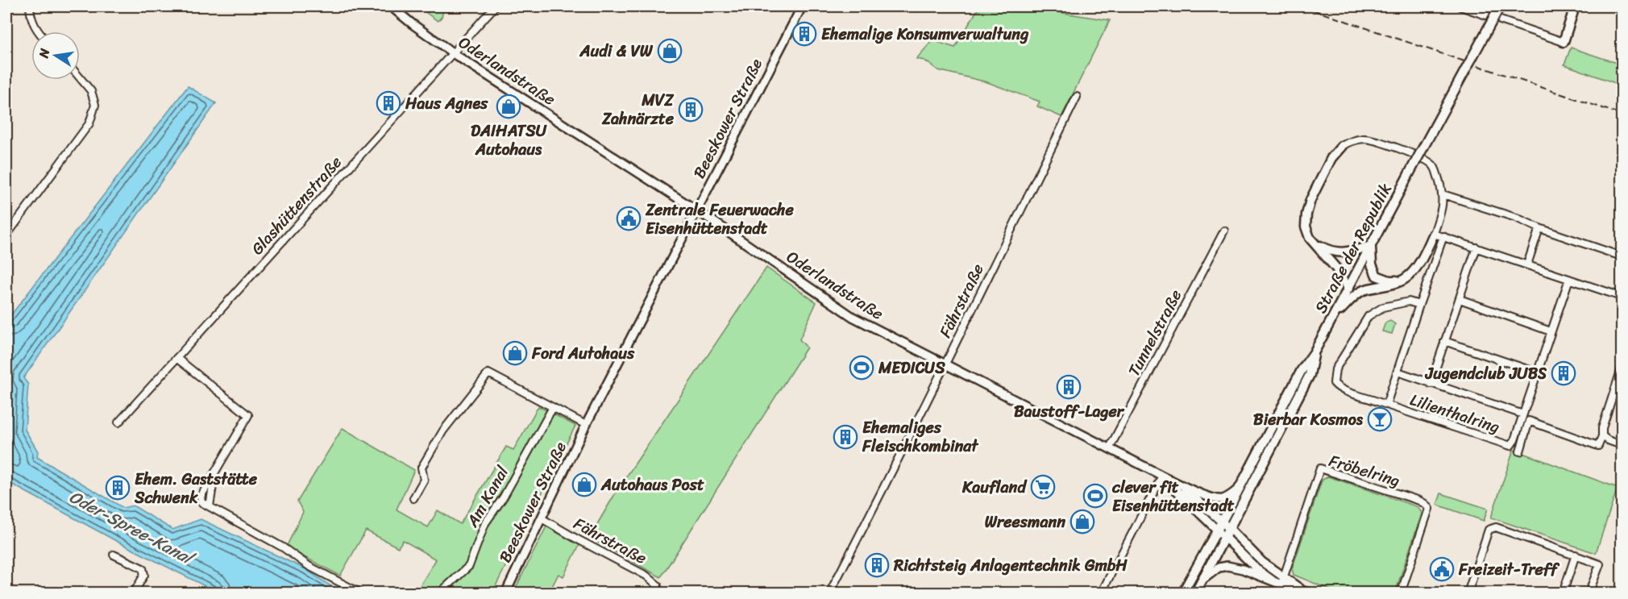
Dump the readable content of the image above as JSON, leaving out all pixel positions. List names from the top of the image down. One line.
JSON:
{"streets":{"main road":["Straße der Republik"],"street":["Oderlandstraße","Beeskower Straße","Glashüttenstraße","Fährstraße","Tunnelstraße","Lilienthalring","Fröbelring","Am Kanal"]},"crossings":[["Oderlandstraße","Beeskower Straße"],["Oderlandstraße","Glashüttenstraße"],["Oderlandstraße","Straße der Republik"],["Oderlandstraße","Fährstraße"],["Oderlandstraße","Tunnelstraße"],["Beeskower Straße","Fährstraße"]],"water":["Oder-Spree-Kanal"],"places":{"building":["Ehemalige Konsumverwaltung","Haus Agnes","MVZ Zahnärzte","Jugendclub JUBS","Baustoff-Lager","Ehemaliges Fleischkombinat","Ehem. Gaststätte Schwenk","Richtsteig Anlagentechnik GmbH"],"shop":["Audi & VW","DAIHATSU Autohaus","Ford Autohaus","Autohaus Post","Wreesmann"],"public building":["Zentrale Feuerwache Eisenhüttenstadt","Freizeit-Treff"],"sports":["MEDICUS","clever fit Eisenhüttenstadt"],"bar":["Bierbar Kosmos"],"supermarket":["Kaufland"]},"north":"left"}
